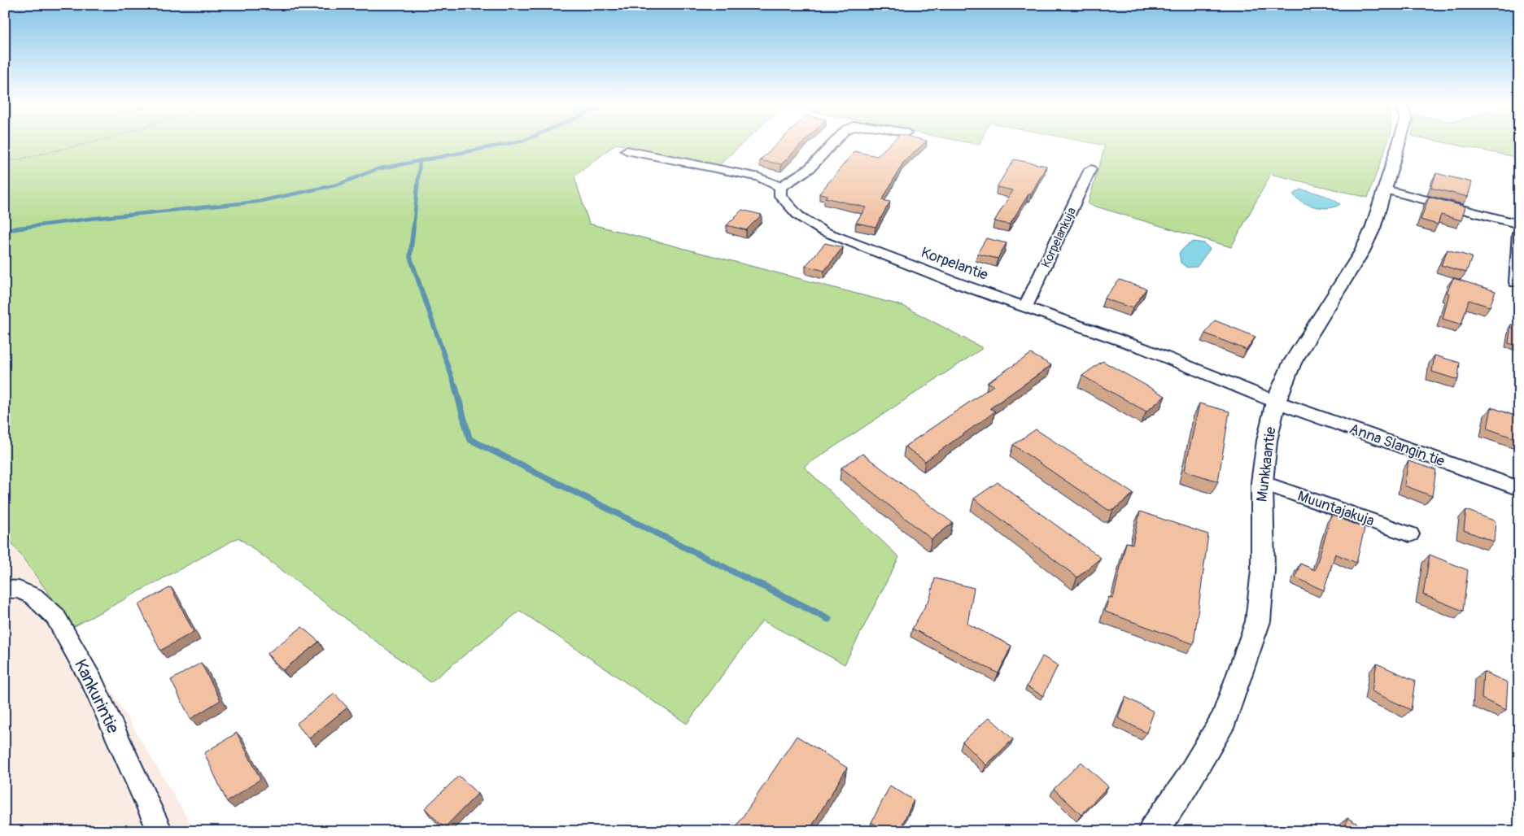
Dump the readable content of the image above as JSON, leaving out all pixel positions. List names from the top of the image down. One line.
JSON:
{"streets":{"street":["Korpelankuja","Korpelantie","Anna Slangin tie","Munkkaantie","Muuntajakuja","Kankurintie"]},"crossings":[["Korpelankuja","Korpelantie"],["Korpelantie","Anna Slangin tie"],["Korpelantie","Munkkaantie"],["Anna Slangin tie","Munkkaantie"],["Munkkaantie","Muuntajakuja"]]}
